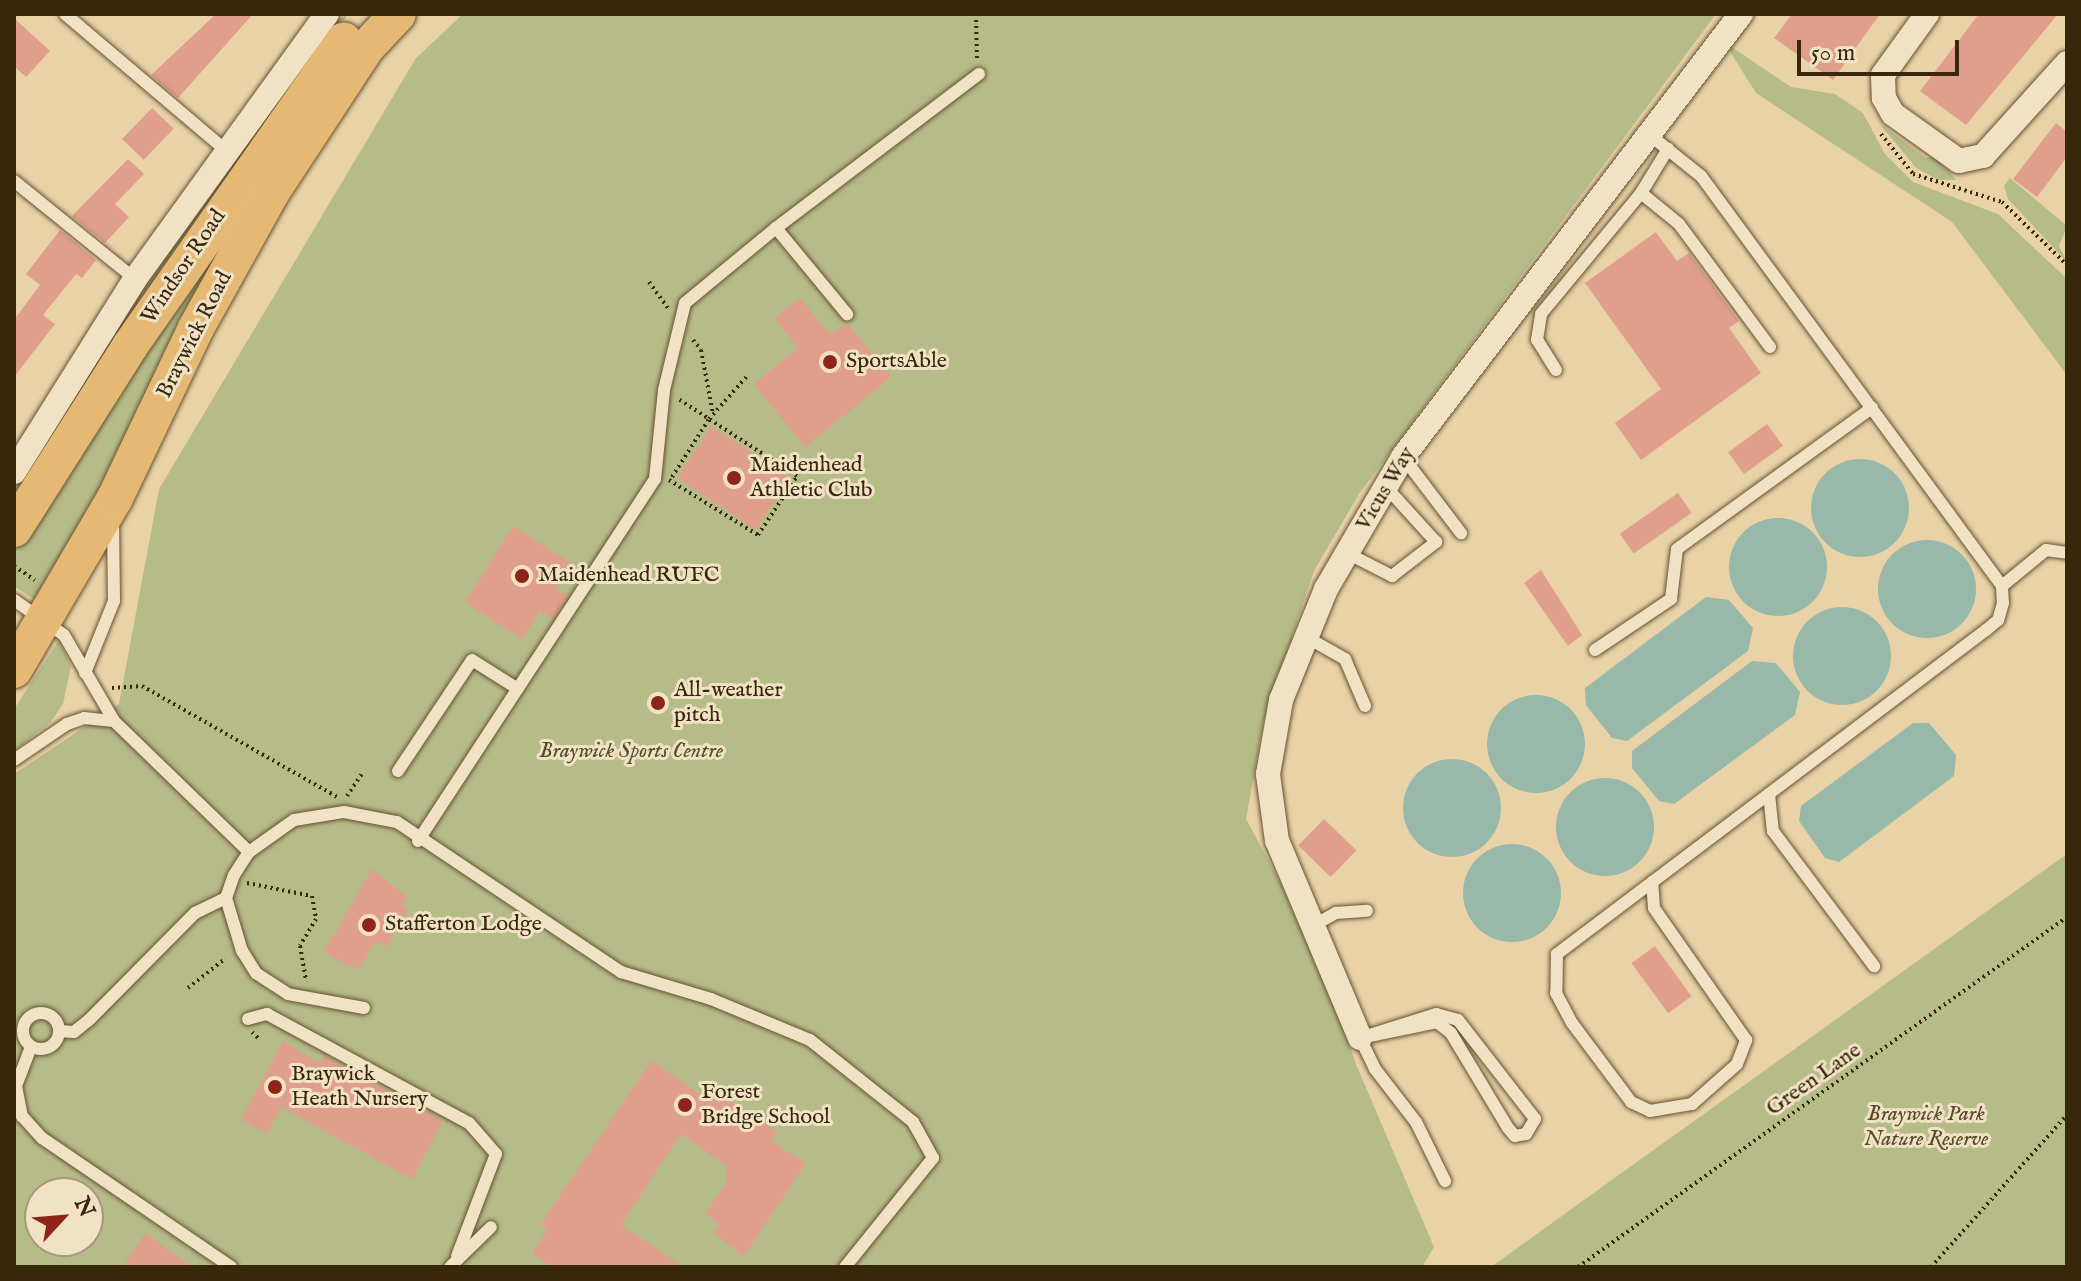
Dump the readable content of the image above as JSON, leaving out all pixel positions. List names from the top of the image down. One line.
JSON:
{"streets":{"main road":["Windsor Road","Braywick Road"],"street":["Vicus Way"],"path":["Green Lane"]},"parks":["Braywick Sports Centre","Braywick Park Nature Reserve"],"places":["SportsAble","Maidenhead Athletic Club","Maidenhead RUFC","All-weather pitch","Stafferton Lodge","Braywick Heath Nursery","Forest Bridge School"],"scale_bar":"50 m","north":"top right"}
